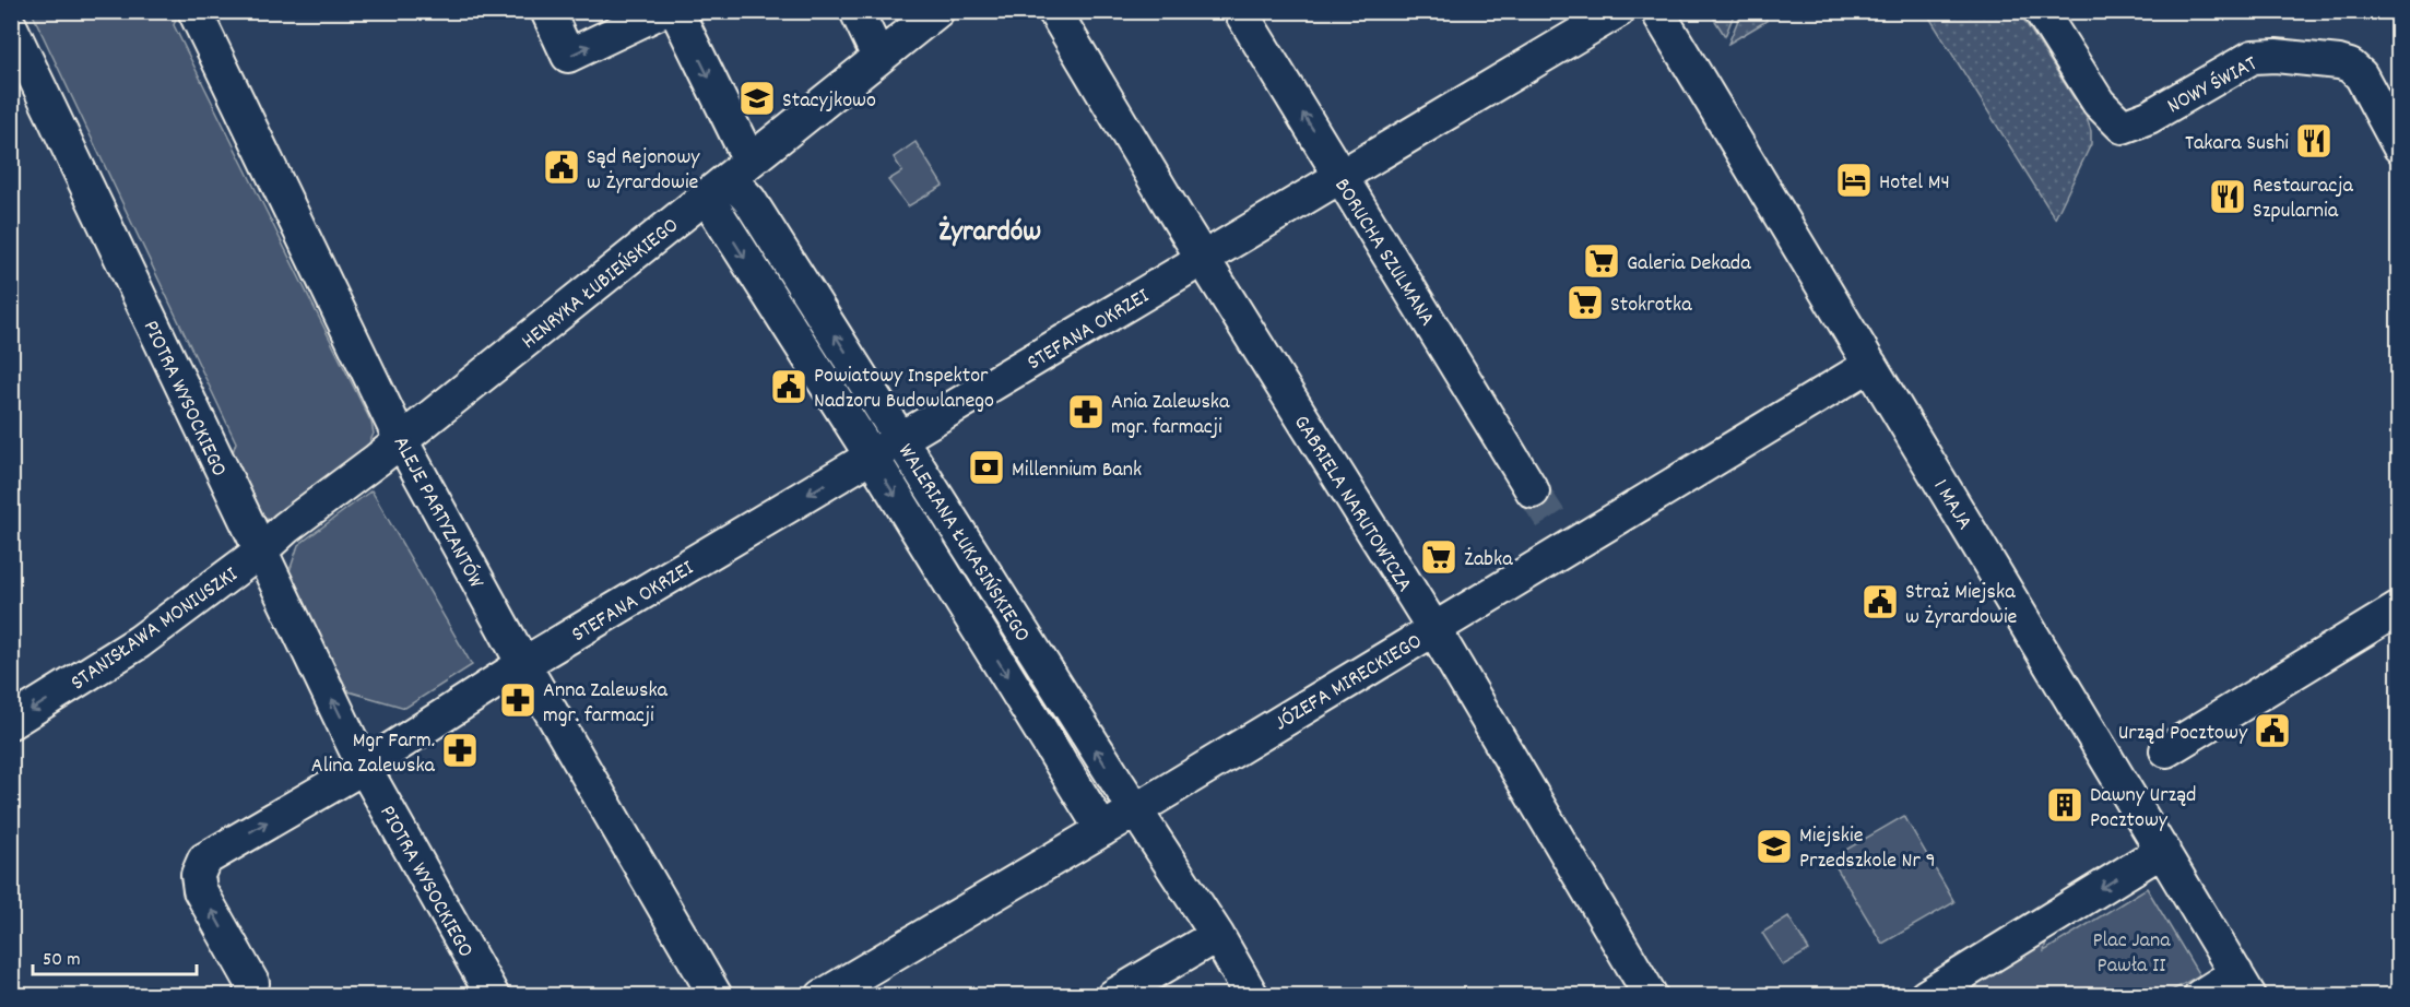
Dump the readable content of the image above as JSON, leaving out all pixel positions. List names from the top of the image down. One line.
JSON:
{"streets":{"street":["NOWY ŚWIAT","BORUCHA SZULMANA","HENRYKA ŁUBIEŃSKIEGO","STEFANA OKRZEI","PIOTRA WYSOCKIEGO","GABRIELA NARUTOWICZA","1 MAJA","ALEJE PARTYZANTÓW","WALERIANA ŁUKASIŃSKIEGO","STANISŁAWA MONIUSZKI","JÓZEFA MIRECKIEGO"]},"crossings":[["BORUCHA SZULMANA","STEFANA OKRZEI"],["HENRYKA ŁUBIEŃSKIEGO","PIOTRA WYSOCKIEGO"],["HENRYKA ŁUBIEŃSKIEGO","ALEJE PARTYZANTÓW"],["HENRYKA ŁUBIEŃSKIEGO","WALERIANA ŁUKASIŃSKIEGO"],["HENRYKA ŁUBIEŃSKIEGO","STANISŁAWA MONIUSZKI"],["STEFANA OKRZEI","GABRIELA NARUTOWICZA"],["STEFANA OKRZEI","ALEJE PARTYZANTÓW"],["STEFANA OKRZEI","WALERIANA ŁUKASIŃSKIEGO"],["PIOTRA WYSOCKIEGO","STANISŁAWA MONIUSZKI"],["GABRIELA NARUTOWICZA","JÓZEFA MIRECKIEGO"],["1 MAJA","JÓZEFA MIRECKIEGO"],["WALERIANA ŁUKASIŃSKIEGO","JÓZEFA MIRECKIEGO"]],"one_way":["STANISŁAWA MONIUSZKI"],"districts":["Żyrardów"],"parks":["Plac Jana Pawła II"],"places":{"school or university":["Stacyjkowo","Miejskie Przedszkole Nr 9"],"restaurant":["Takara Sushi","Restauracja Szpularnia"],"public building":["Sąd Rejonowy w Żyrardowie","Powiatowy Inspektor Nadzoru Budowlanego","Straż Miejska w Żyrardowie","Urząd Pocztowy"],"hotel":["Hotel M4"],"supermarket":["Galeria Dekada","Stokrotka","Żabka"],"pharmacy":["Ania Zalewska mgr. farmacji","Anna Zalewska mgr. farmacji","Mgr Farm. Alina Zalewska"],"bank":["Millennium Bank"],"building":["Dawny Urząd Pocztowy"]},"scale_bar":"50 m"}
